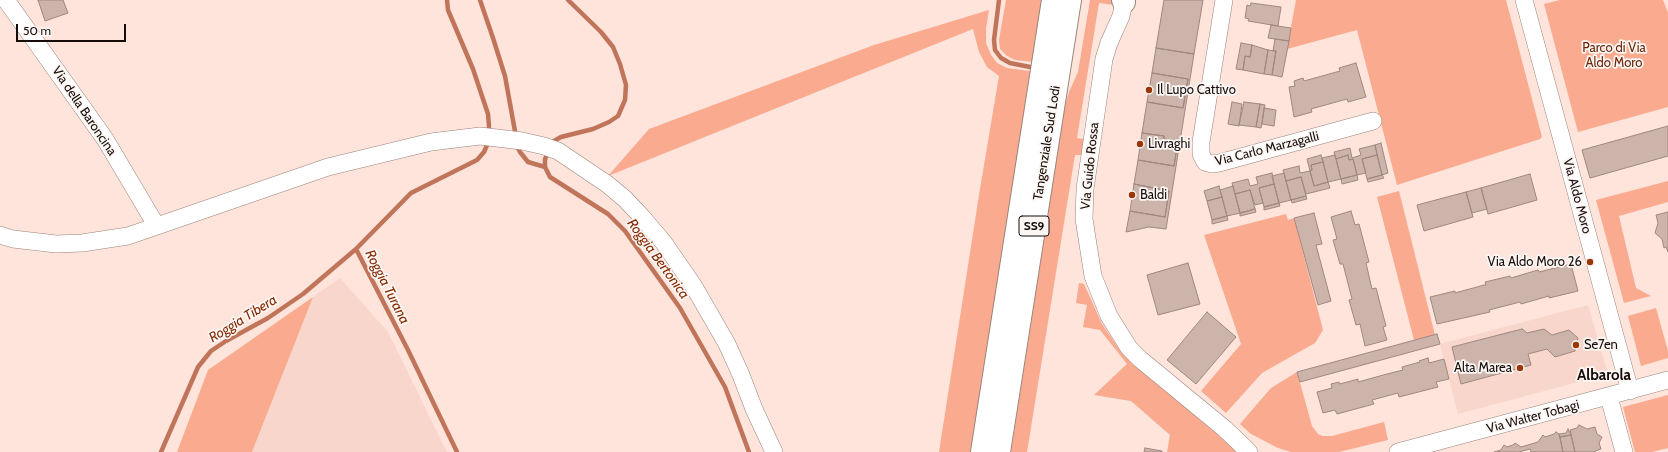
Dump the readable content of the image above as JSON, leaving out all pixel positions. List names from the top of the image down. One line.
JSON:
{"streets":{"highway":["Tangenziale Sud Lodi","SS9"],"street":["Via della Baroncina","Via Carlo Marzagalli","Via Guido Rossa","Via Aldo Moro","Via Walter Tobagi"]},"crossings":[["Via Aldo Moro","Via Walter Tobagi"]],"districts":["Albarola"],"water":["Roggia Bertonica","Roggia Turana","Roggia Tibera"],"parks":["Parco di Via Aldo Moro"],"places":["Il Lupo Cattivo","Livraghi","Baldi","Via Aldo Moro 26","Se7en","Alta Marea"],"scale_bar":"50 m"}
